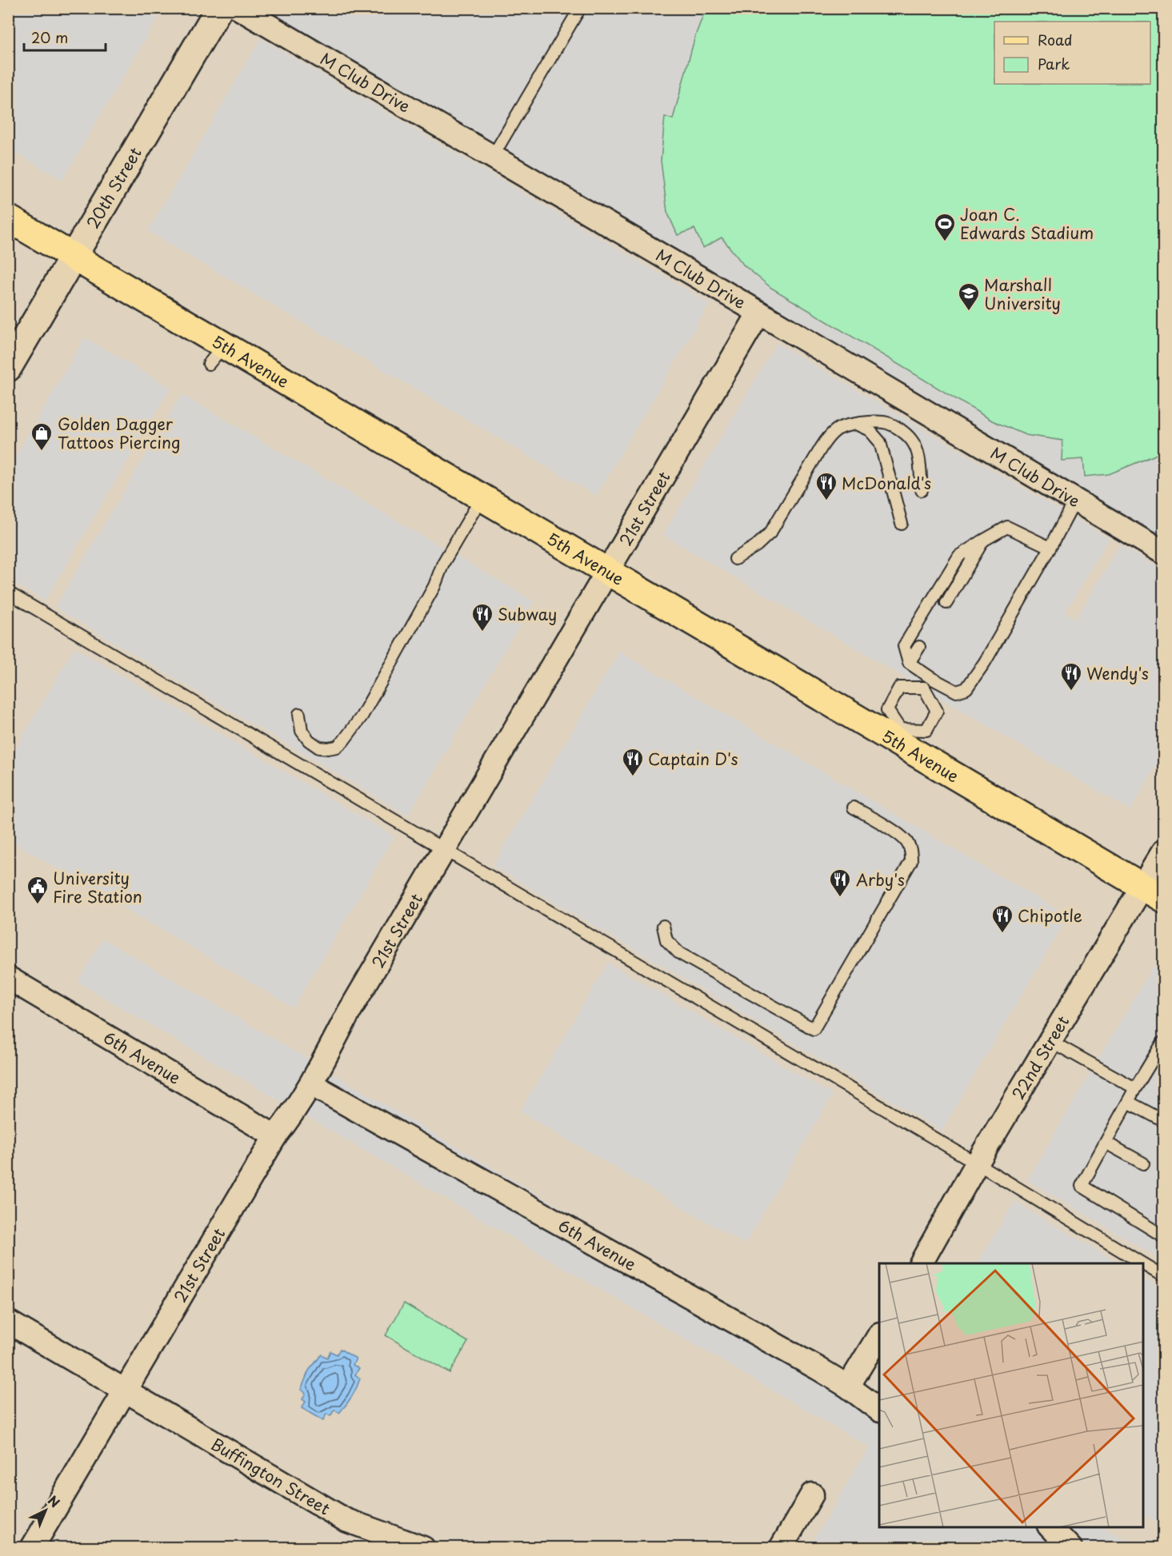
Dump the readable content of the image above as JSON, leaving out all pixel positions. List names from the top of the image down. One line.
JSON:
{"streets":{"main road":["20th Street","5th Avenue"],"street":["M Club Drive","21st Street","6th Avenue","22nd Street","Buffington Street"]},"crossings":[["M Club Drive","21st Street"],["20th Street","5th Avenue"],["5th Avenue","21st Street"],["5th Avenue","22nd Street"],["21st Street","6th Avenue"],["21st Street","Buffington Street"]],"places":{"sports":["Joan C. Edwards Stadium"],"school or university":["Marshall University"],"shop":["Golden Dagger Tattoos Piercing"],"restaurant":["McDonald's","Subway","Wendy's","Captain D's","Arby's","Chipotle"],"public building":["University Fire Station"]},"legend":["Road","Park"],"scale_bar":"20 m","north":"top right"}
